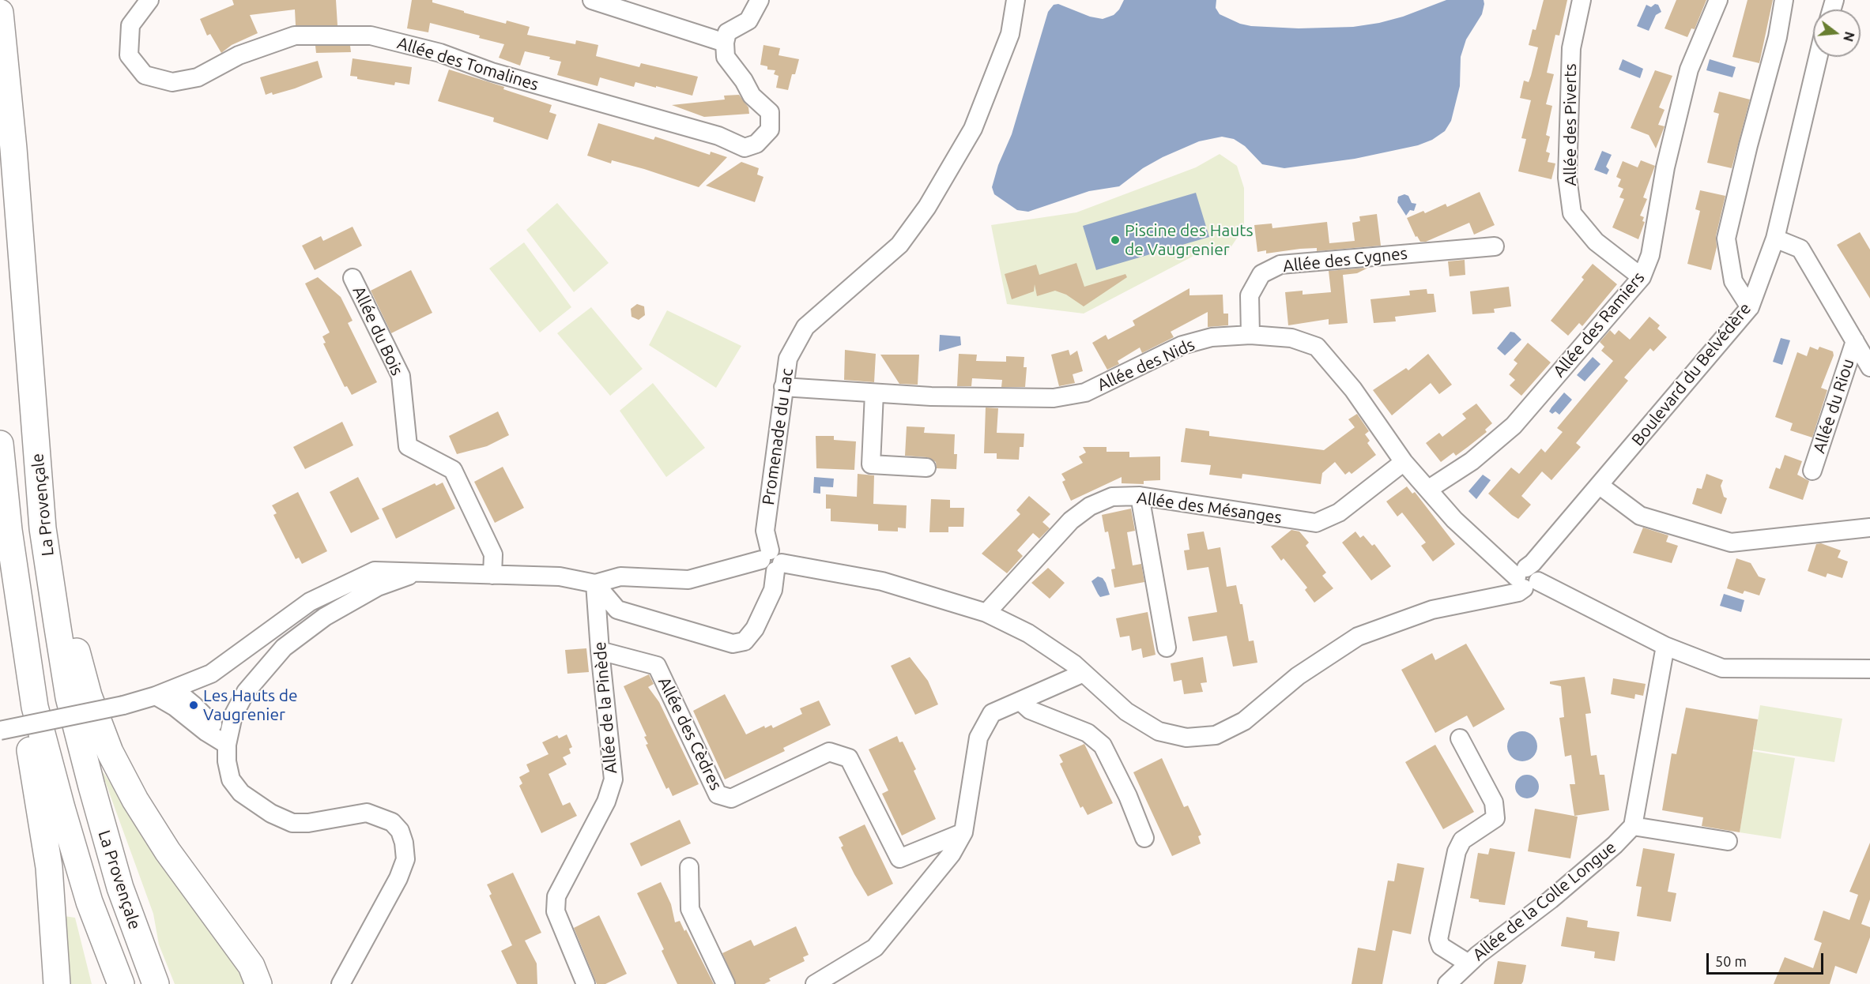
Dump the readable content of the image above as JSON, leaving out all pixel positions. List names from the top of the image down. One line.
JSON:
{"streets":{"highway":["La Provençale"],"street":["Allée des Tomalines","Allée des Piverts","Allée des Cygnes","Allée des Ramiers","Allée du Bois","Allée des Nids","Boulevard du Belvédère","Allée du Riou","Promenade du Lac","Allée des Mésanges","Allée de la Pinède","Allée des Cèdres","Allée de la Colle Longue"]},"crossings":[["Allée des Piverts","Allée des Ramiers"],["Allée des Cygnes","Allée des Nids"],["Allée des Ramiers","Allée des Nids"],["Allée des Nids","Boulevard du Belvédère"],["Allée des Nids","Promenade du Lac"],["Allée des Nids","Allée des Mésanges"],["Allée de la Pinède","Allée des Cèdres"]],"places":["Piscine des Hauts de Vaugrenier","Les Hauts de Vaugrenier"],"scale_bar":"50 m","north":"right"}
